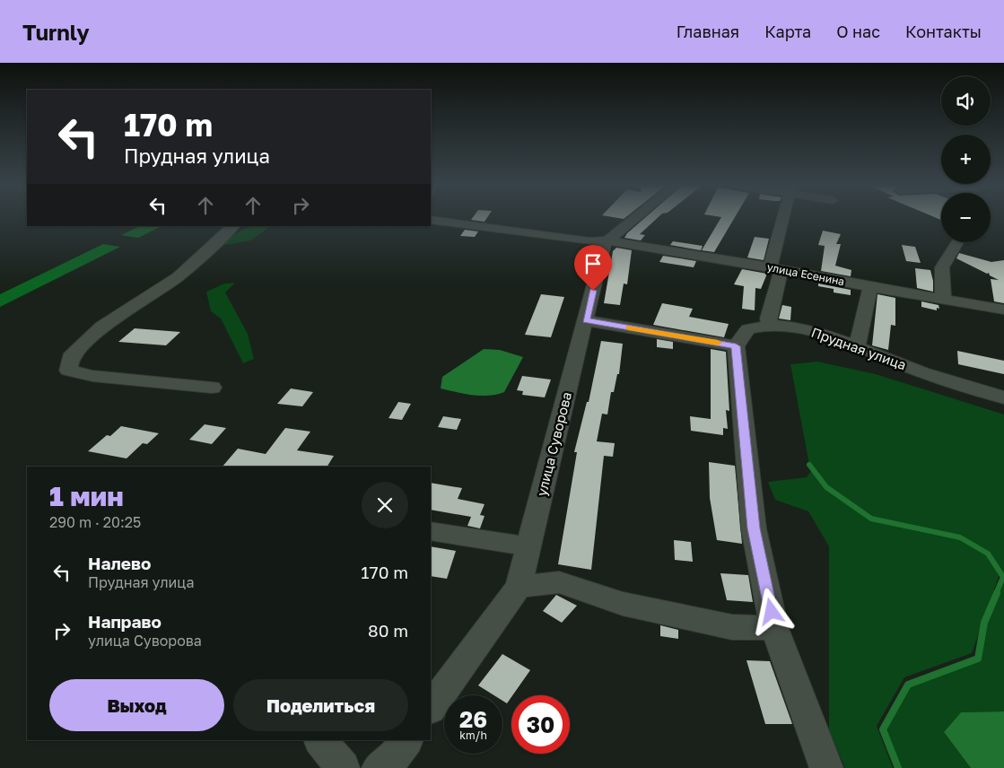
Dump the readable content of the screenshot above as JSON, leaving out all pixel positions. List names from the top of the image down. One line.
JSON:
{"streets":{"street":["улица Есенина","Прудная улица","улица Суворова"]},"crossings":[["улица Есенина","улица Суворова"]],"page":{"header":"Turnly","nav":["Главная","Карта","О нас","Контакты"],"map_buttons":["+","−"],"turn":["170 m","Прудная улица"],"heading":["1 мин","290 m · 20:25"],"list":[{"name":"Налево","note":"Прудная улица","value":"170 m"},{"name":"Направо","note":"улица Суворова","value":"80 m"}],"buttons":["Выход","Поделиться"],"speed":"26 km/h","limit":"30"}}
